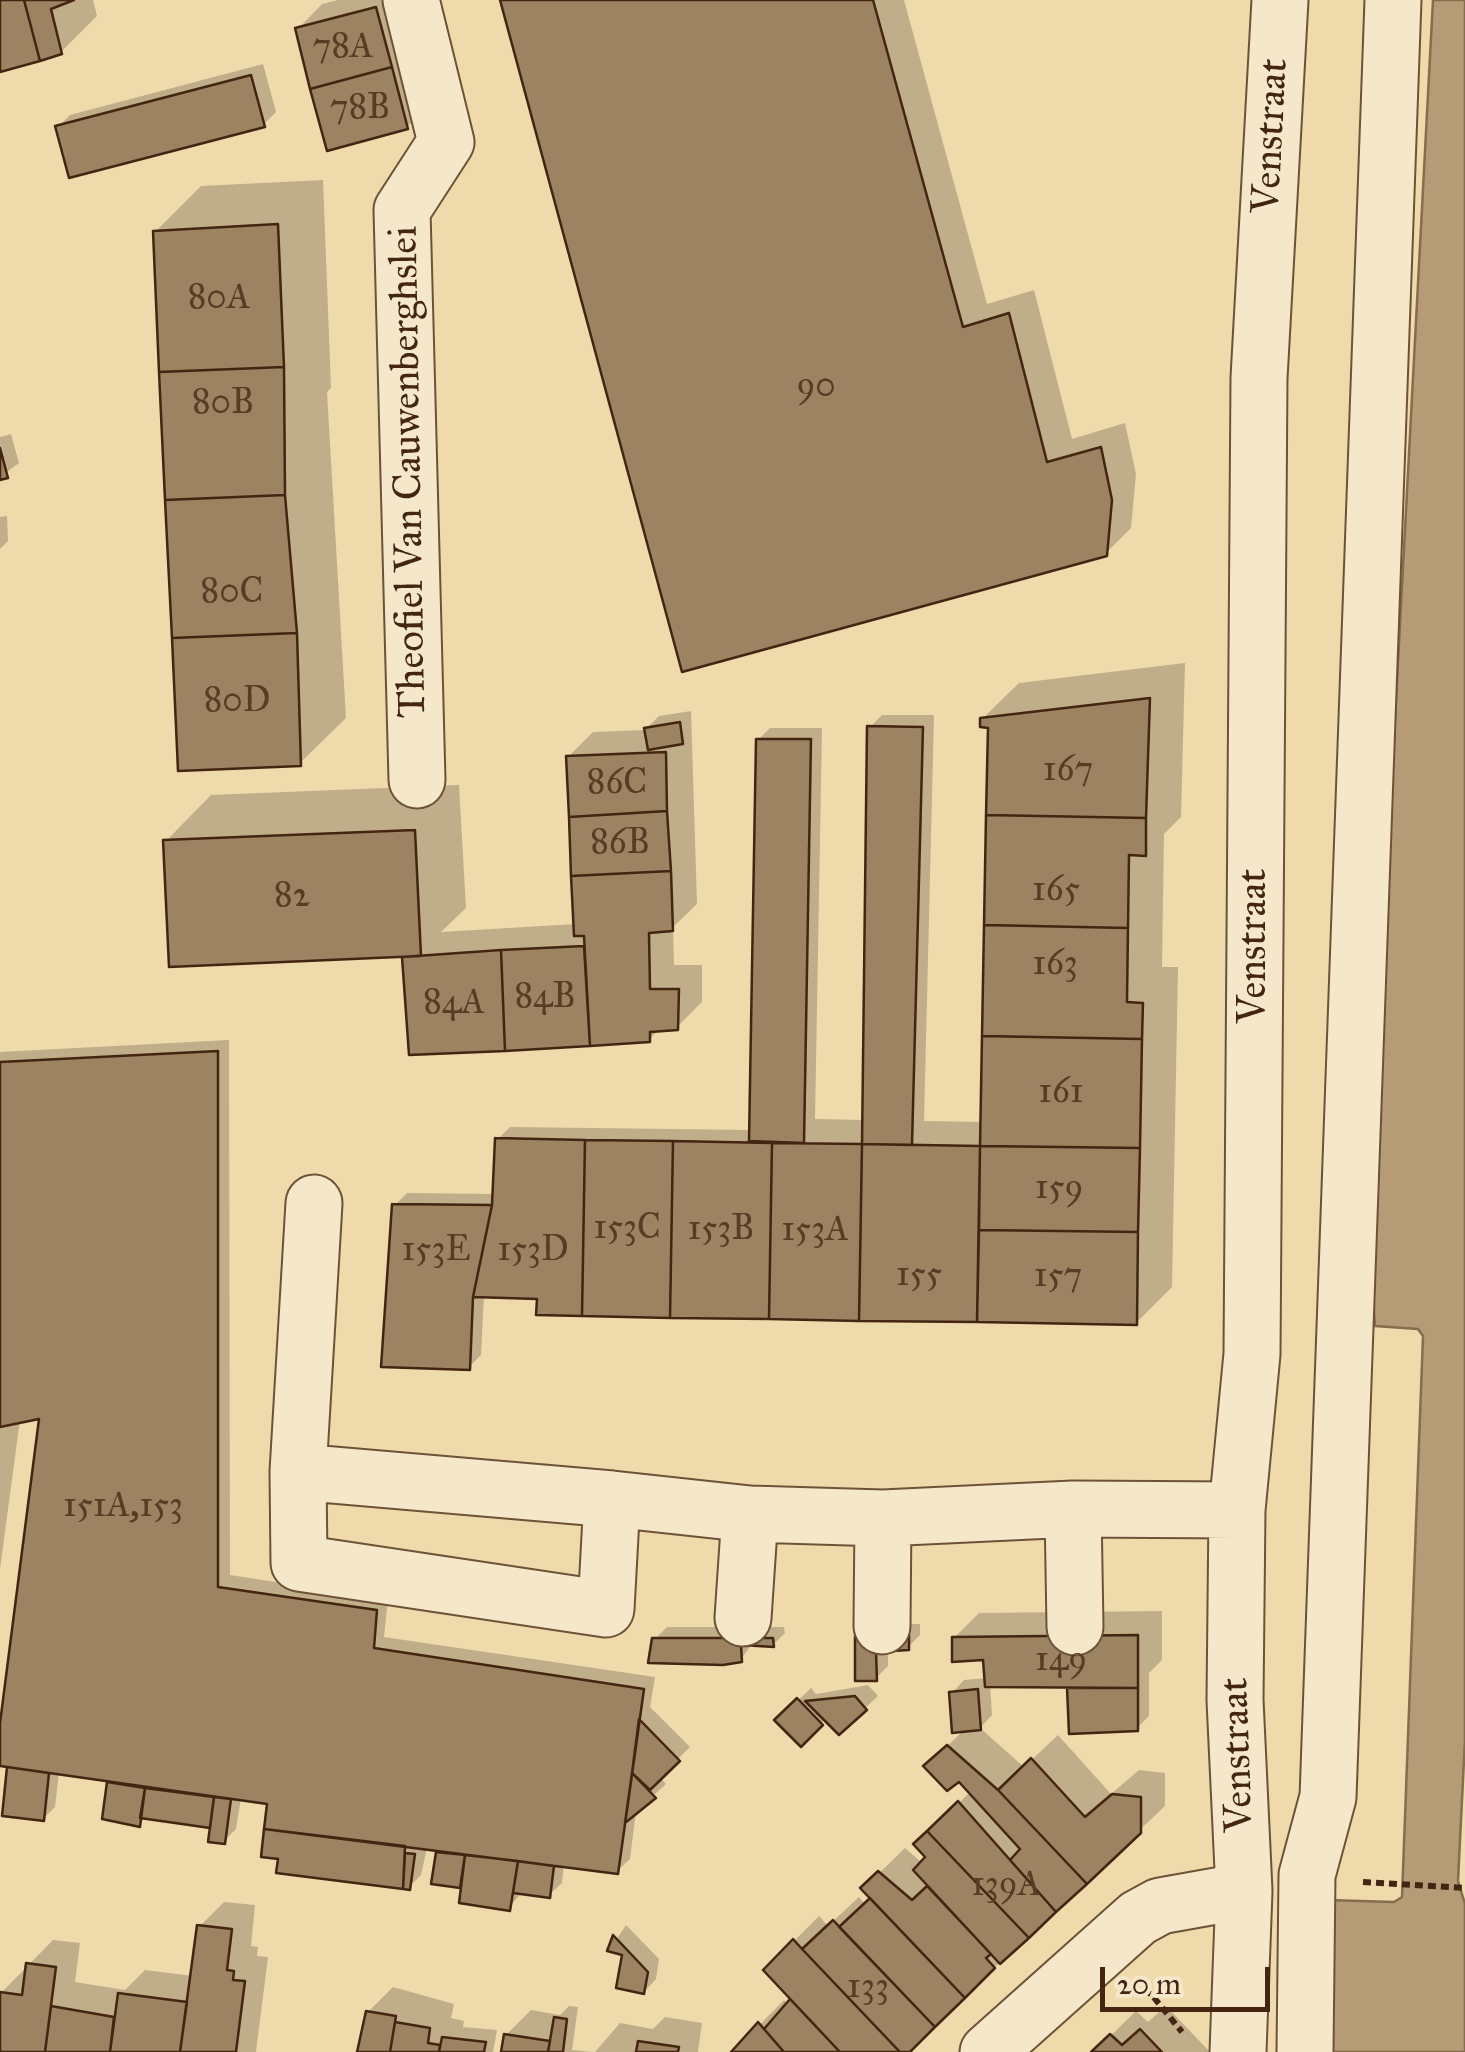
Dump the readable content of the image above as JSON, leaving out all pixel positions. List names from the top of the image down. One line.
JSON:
{"streets":{"street":["Venstraat","Theofiel Van Cauwenberghslei"]},"house_numbers":["78A","78B","80A","90","80B","80C","80D","167","86C","86B","165","82","163","84B","84A","161","159","153C","153B","153A","153E","153D","155","157","151A,153","149","139A","133"],"scale_bar":"20 m"}
